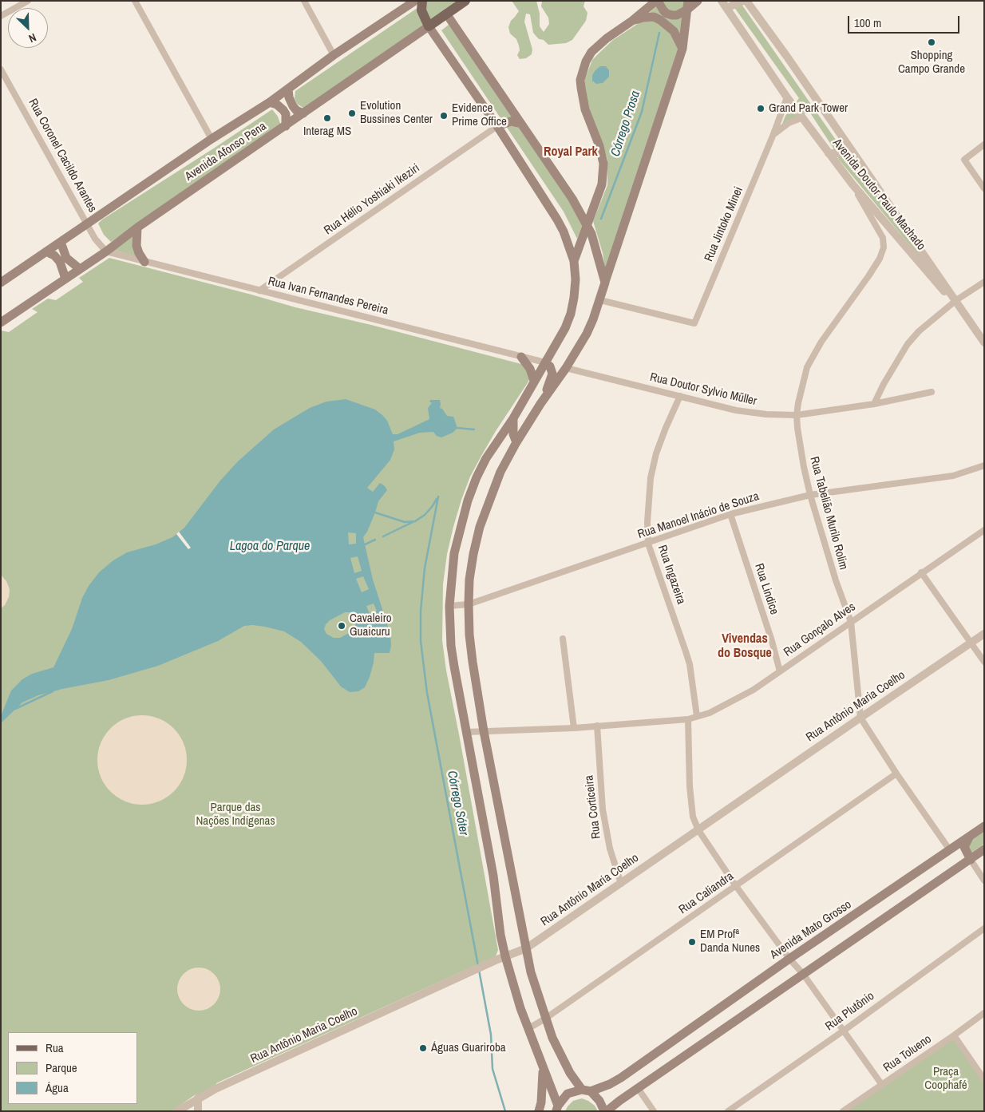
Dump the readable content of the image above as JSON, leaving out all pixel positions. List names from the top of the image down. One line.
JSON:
{"streets":{"main road":["Avenida Afonso Pena","Avenida Mato Grosso"],"street":["Rua Coronel Cacildo Arantes","Avenida Doutor Paulo Machado","Rua Hélio Yoshiaki Ikeziri","Rua Jintoko Minei","Rua Ivan Fernandes Pereira","Rua Doutor Sylvio Müller","Rua Tabelião Murilo Rolim","Rua Manoel Inácio de Souza","Rua Ingazeira","Rua Lindice","Rua Gonçalo Alves","Rua Antônio Maria Coelho","Rua Corticeira","Rua Caliandra","Rua Plutônio","Rua Tolueno"]},"crossings":[["Avenida Afonso Pena","Rua Coronel Cacildo Arantes"],["Avenida Afonso Pena","Rua Ivan Fernandes Pereira"],["Rua Coronel Cacildo Arantes","Rua Ivan Fernandes Pereira"],["Avenida Doutor Paulo Machado","Rua Jintoko Minei"],["Avenida Doutor Paulo Machado","Rua Tabelião Murilo Rolim"],["Rua Hélio Yoshiaki Ikeziri","Rua Ivan Fernandes Pereira"],["Rua Doutor Sylvio Müller","Rua Tabelião Murilo Rolim"],["Rua Doutor Sylvio Müller","Rua Ingazeira"],["Rua Tabelião Murilo Rolim","Rua Manoel Inácio de Souza"],["Rua Tabelião Murilo Rolim","Rua Gonçalo Alves"],["Rua Tabelião Murilo Rolim","Rua Antônio Maria Coelho"],["Rua Tabelião Murilo Rolim","Rua Caliandra"],["Rua Tabelião Murilo Rolim","Avenida Mato Grosso"],["Rua Manoel Inácio de Souza","Rua Ingazeira"],["Rua Manoel Inácio de Souza","Rua Lindice"],["Rua Ingazeira","Rua Gonçalo Alves"],["Rua Lindice","Rua Gonçalo Alves"],["Rua Gonçalo Alves","Rua Corticeira"],["Rua Antônio Maria Coelho","Rua Corticeira"]],"districts":["Royal Park","Vivendas do Bosque"],"water":["Córrego Prosa","Lagoa do Parque","Córrego Sóter"],"parks":["Parque das Nações Indígenas","Praça Coophafé"],"places":["Shopping Campo Grande","Grand Park Tower","Evolution Bussines Center","Evidence Prime Office","Interag MS","Cavaleiro Guaicuru","EM Profª Danda Nunes","Águas Guariroba"],"legend":["Rua","Parque","Água"],"scale_bar":"100 m","north":"bottom right"}
